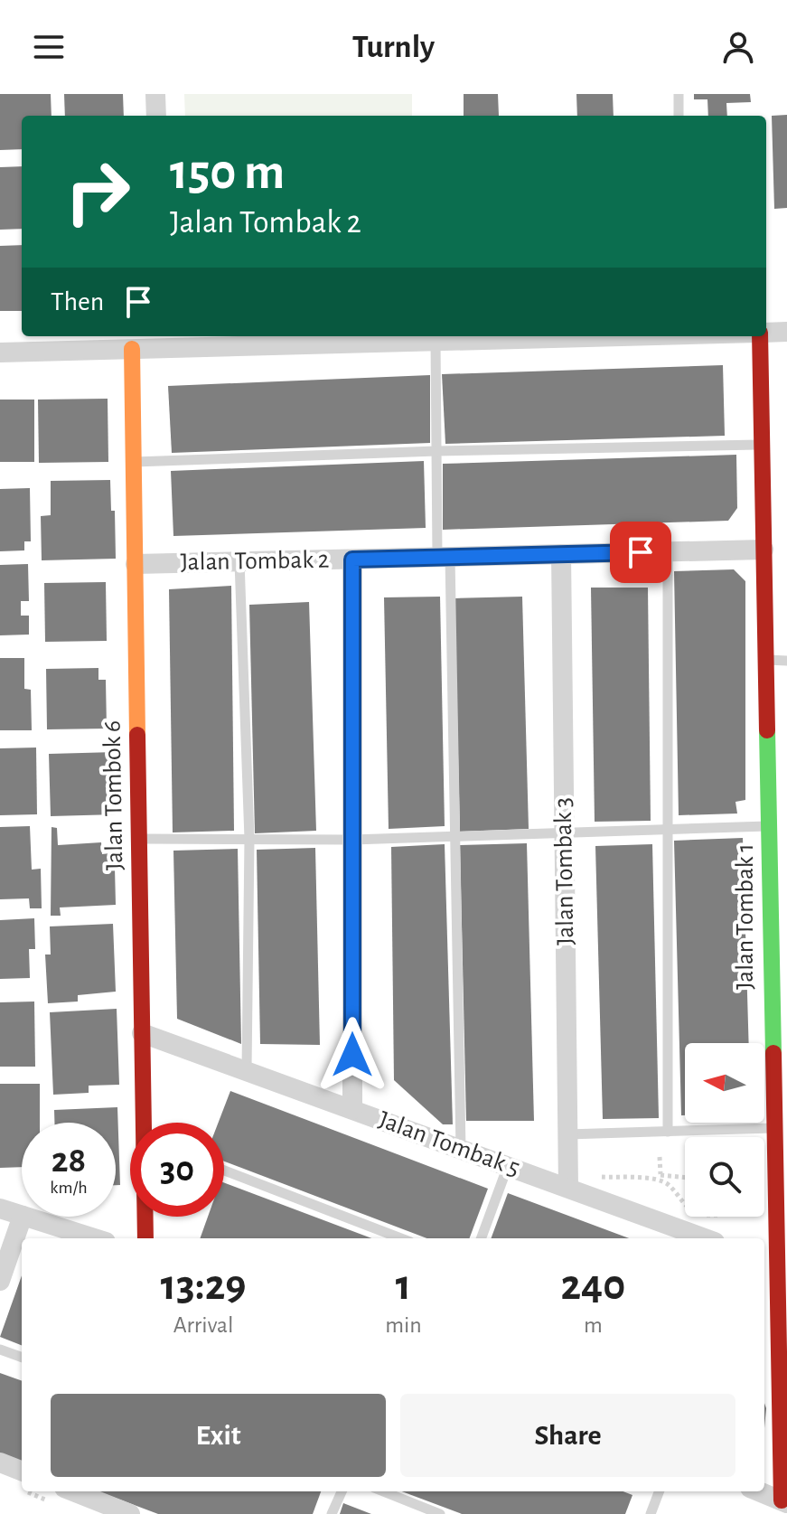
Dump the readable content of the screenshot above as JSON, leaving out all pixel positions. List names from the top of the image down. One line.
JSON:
{"streets":{"street":["Jalan Tombak 2","Jalan Tombok 6","Jalan Tombak 3","Jalan Tombak 1","Jalan Tombak 5"]},"crossings":[["Jalan Tombak 2","Jalan Tombok 6"],["Jalan Tombak 2","Jalan Tombak 3"],["Jalan Tombak 2","Jalan Tombak 1"],["Jalan Tombok 6","Jalan Tombak 5"],["Jalan Tombak 3","Jalan Tombak 5"]],"north":"left","page":{"header":"Turnly","turn":["150 m","Jalan Tombak 2"],"then":"Then","speed":"28 km/h","limit":"30","eta":["13:29","Arrival","1","min","240","m"],"buttons":["Exit","Share"]}}
